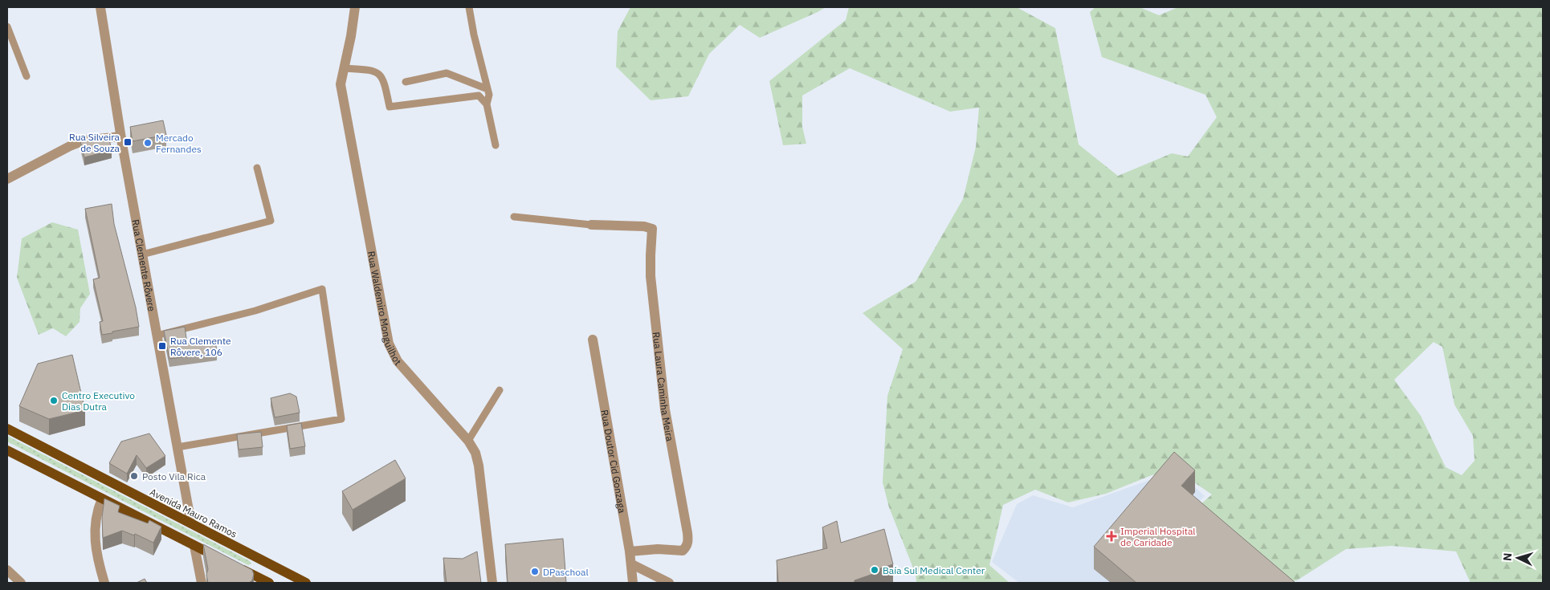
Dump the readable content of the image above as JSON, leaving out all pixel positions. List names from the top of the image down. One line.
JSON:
{"streets":{"main road":["Avenida Mauro Ramos"],"street":["Rua Clemente Rôvere","Rua Waldemiro Monguilhot","Rua Laura Caminha Meira","Rua Doutor Cid Gonzaga"]},"crossings":[["Rua Clemente Rôvere","Avenida Mauro Ramos"],["Rua Laura Caminha Meira","Rua Doutor Cid Gonzaga"]],"places":{"transit":["Rua Silveira de Souza","Rua Clemente Rôvere, 106"],"other":["Mercado Fernandes","Centro Executivo Dias Dutra","Posto Vila Rica","Baía Sul Medical Center","DPaschoal"],"health":["Imperial Hospital de Caridade"]},"north":"left"}
